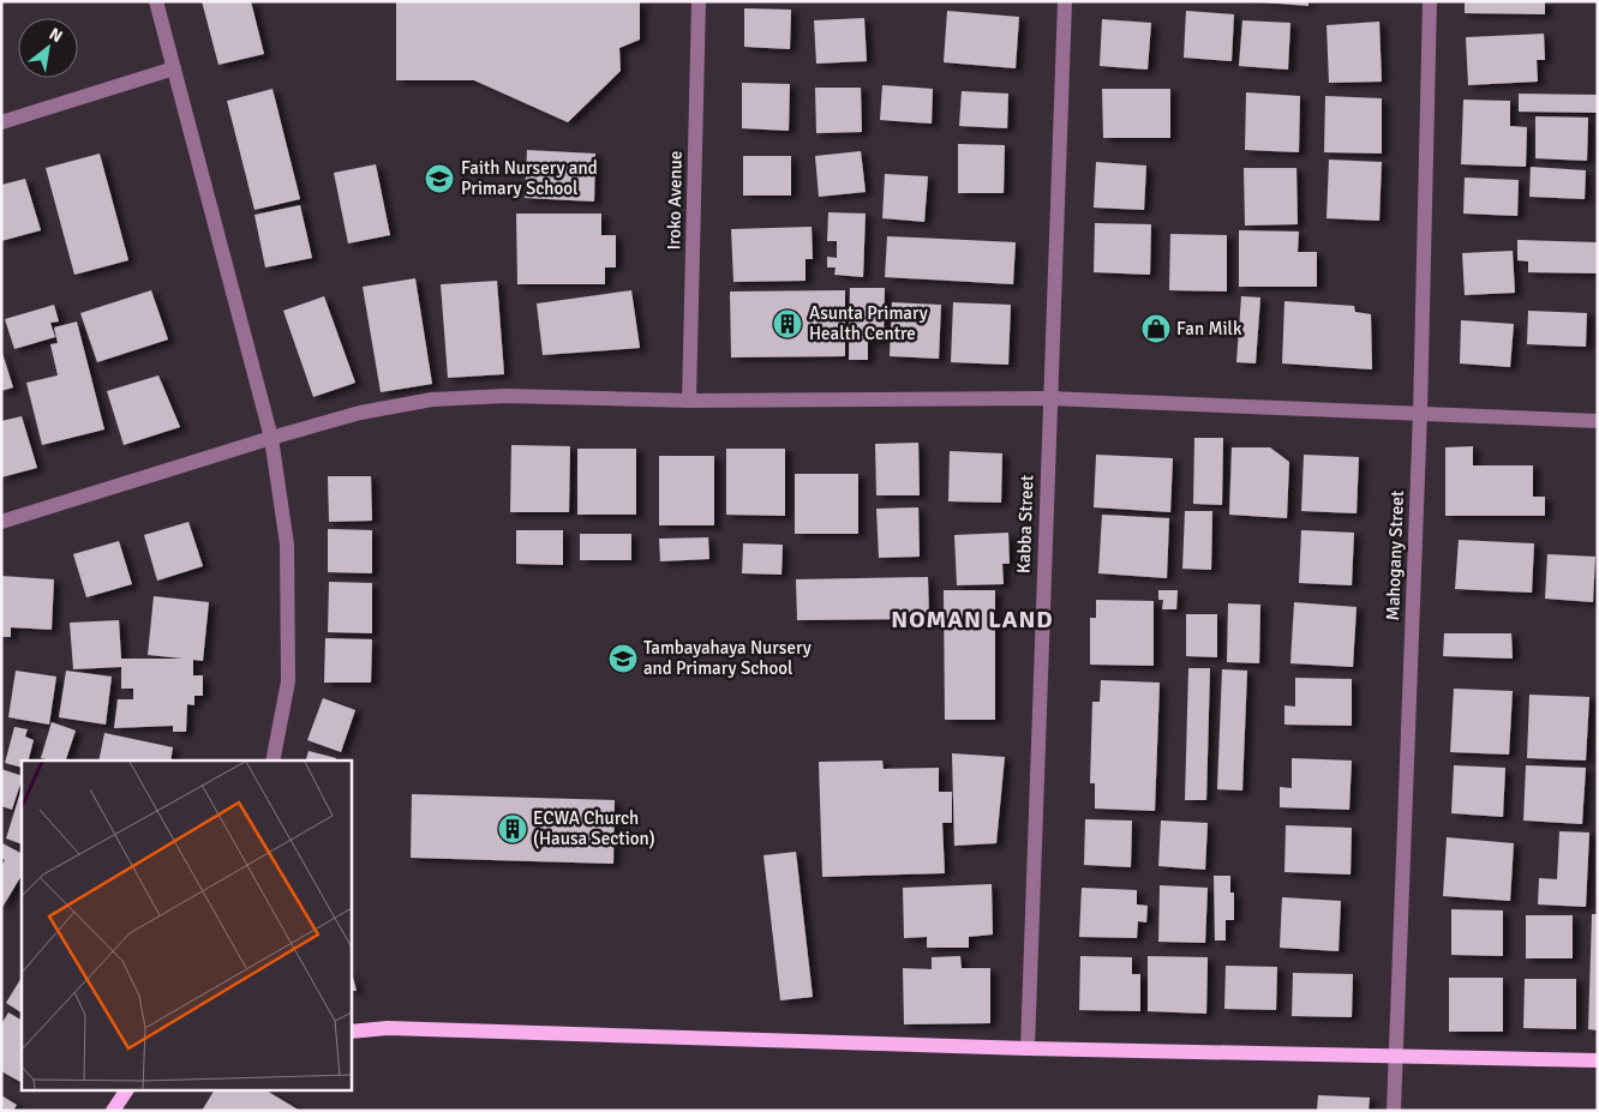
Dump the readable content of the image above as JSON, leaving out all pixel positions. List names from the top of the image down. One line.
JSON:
{"streets":{"street":["Iroko Avenue","Kabba Street","Mahogany Street"]},"districts":["NOMAN LAND"],"places":{"school or university":["Faith Nursery and Primary School","Tambayahaya Nursery and Primary School"],"building":["Asunta Primary Health Centre","ECWA Church (Hausa Section)"],"shop":["Fan Milk"]},"north":"top right"}
